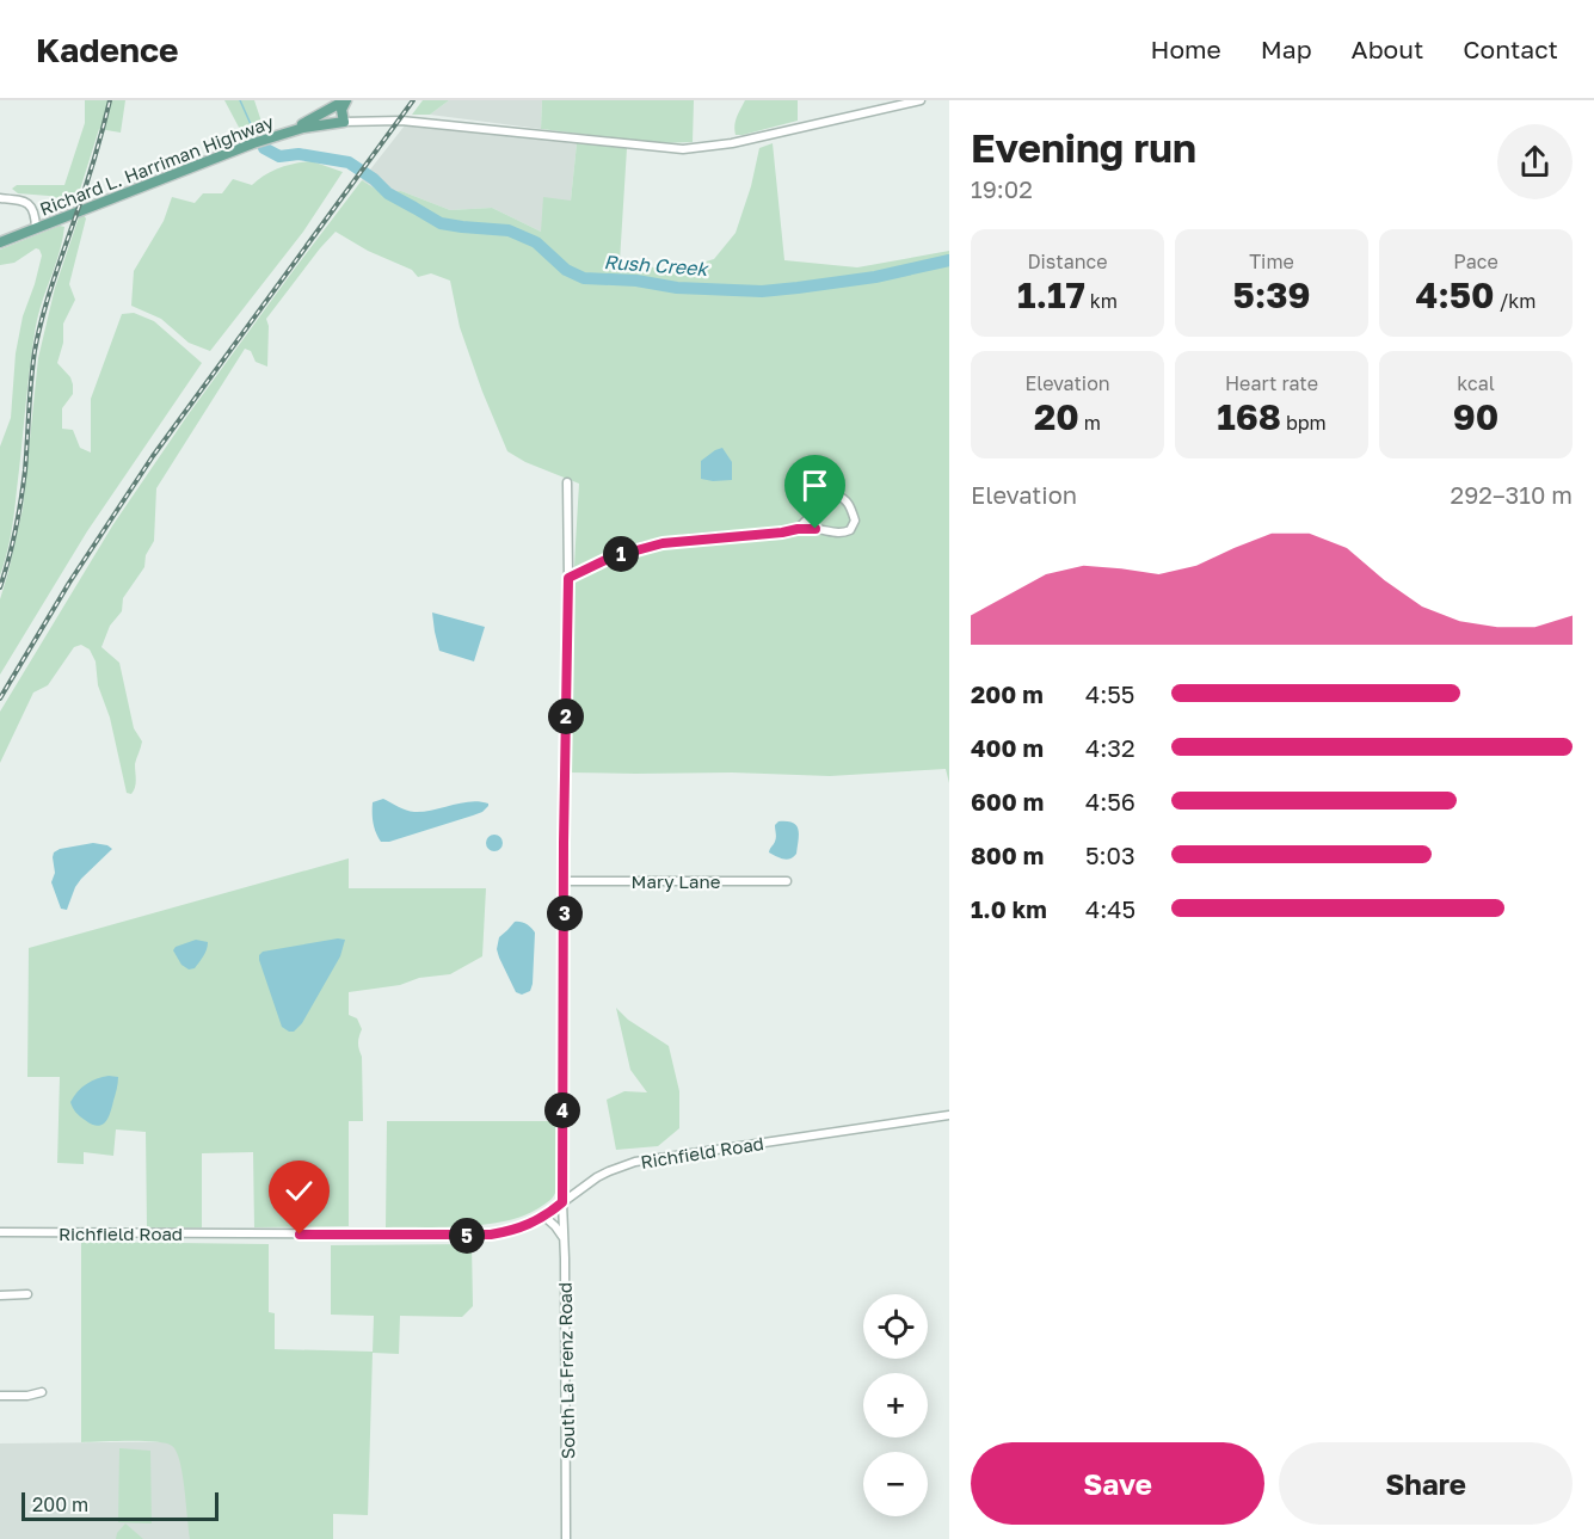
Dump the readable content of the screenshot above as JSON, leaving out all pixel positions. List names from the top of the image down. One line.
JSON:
{"streets":{"main road":["Richard L. Harriman Highway"],"street":["Mary Lane","Richfield Road","South La Frenz Road"]},"crossings":[["Mary Lane","South La Frenz Road"],["Richfield Road","South La Frenz Road"]],"water":["Rush Creek"],"scale_bar":"200 m","page":{"header":"Kadence","nav":["Home","Map","About","Contact"],"heading":["Evening run","19:02"],"stats":[["Distance","1.17 km"],["Time","5:39"],["Pace","4:50 /km"],["Elevation","20 m"],["Heart rate","168 bpm"],["kcal","90"]],"chart":["Elevation","292–310 m"],"pins":["1","2","3","4","5"],"list":[{"name":"200 m","note":"4:55"},{"name":"400 m","note":"4:32"},{"name":"600 m","note":"4:56"},{"name":"800 m","note":"5:03"},{"name":"1.0 km","note":"4:45"}],"map_buttons":["+","−"],"buttons":["Save","Share"],"scale":"200 m"}}
